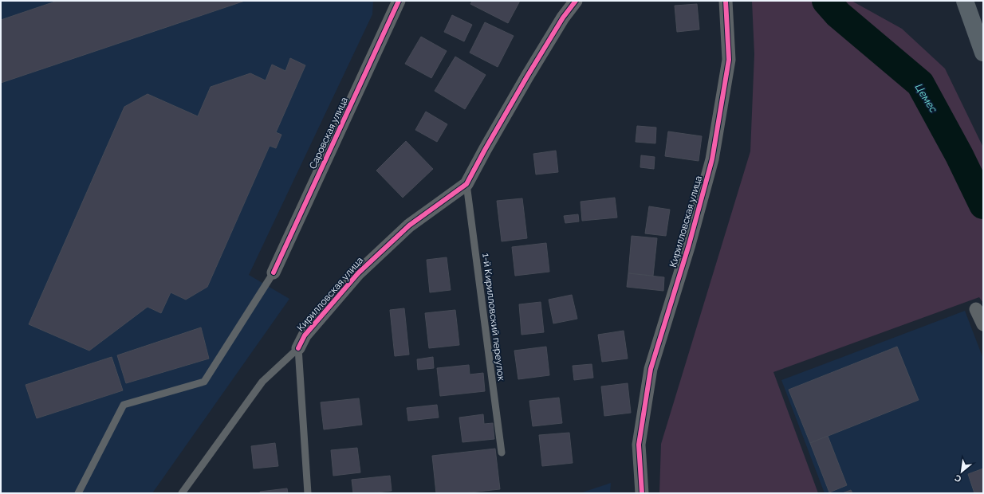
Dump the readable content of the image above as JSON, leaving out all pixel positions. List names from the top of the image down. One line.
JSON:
{"streets":{"street":["Саровская улица","Кирилловская улица"],"lane":["1-й Кирилловский переулок"]},"crossings":[["Кирилловская улица","1-й Кирилловский переулок"]],"water":["Цемес"],"north":"bottom left"}
